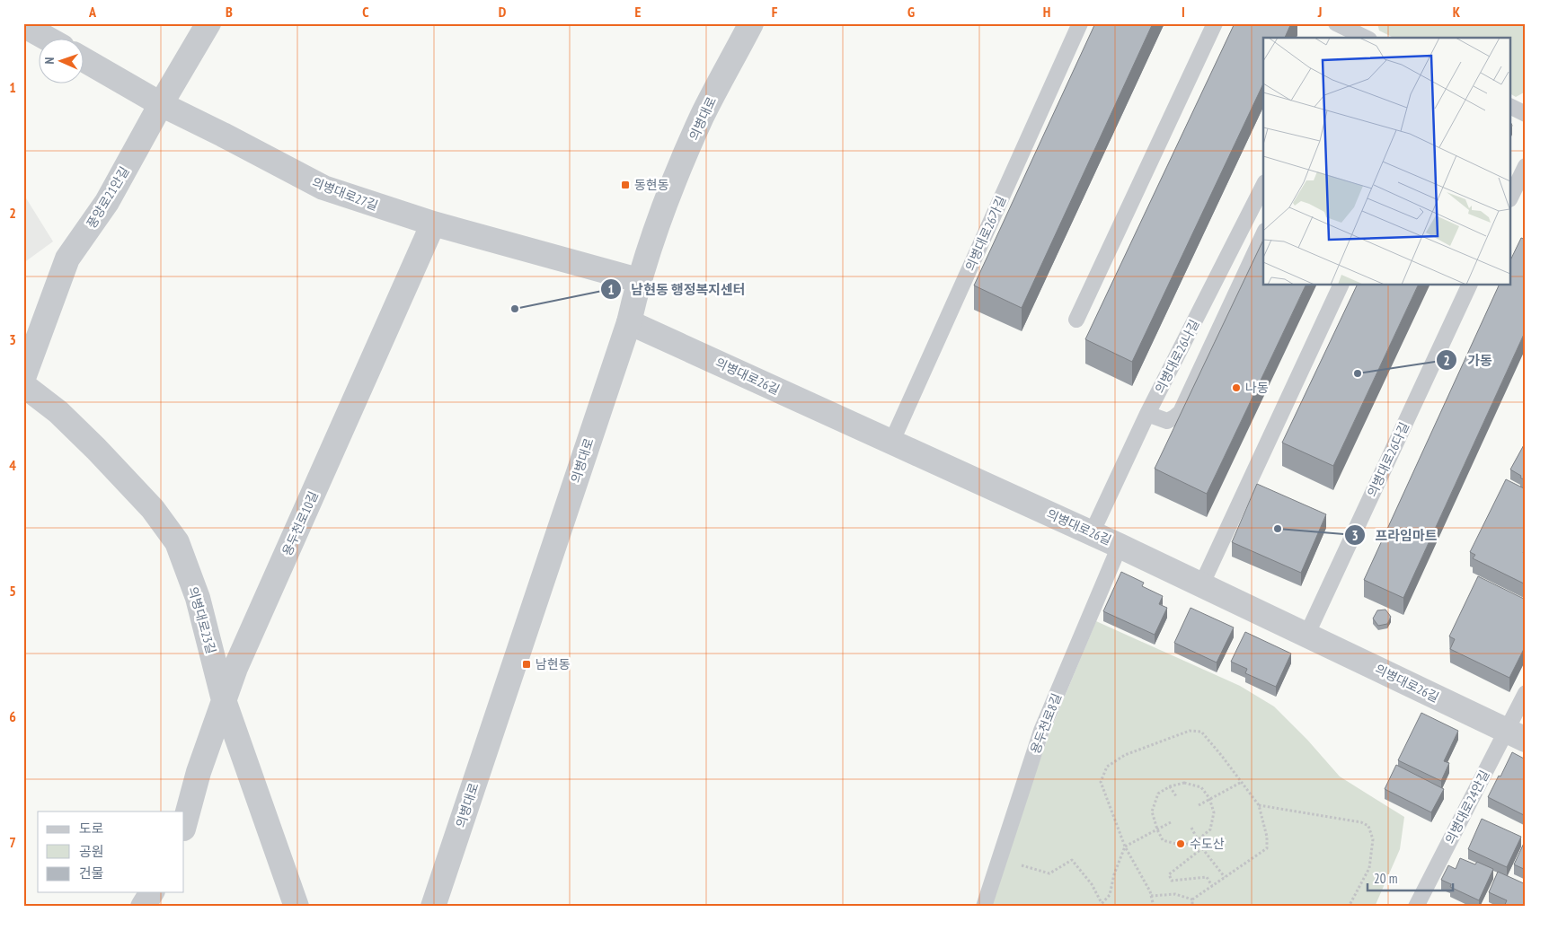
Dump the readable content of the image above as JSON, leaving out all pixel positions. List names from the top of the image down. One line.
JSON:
{"streets":{"street":["의병대로","의병대로27길","풍양로21안길","의병대로26길","용두천로10길","의병대로23길"],"lane":["의병대로26가길","의병대로26나길","의병대로26다길","용두천로8길","의병대로24안길"]},"crossings":[["의병대로","의병대로27길"],["의병대로","의병대로26길"],["의병대로27길","풍양로21안길"],["의병대로27길","용두천로10길"],["의병대로26가길","의병대로26길"],["의병대로26나길","의병대로26길"],["의병대로26길","의병대로26다길"],["의병대로26길","용두천로8길"],["의병대로26길","의병대로24안길"],["용두천로10길","의병대로23길"]],"places":{"transit":["동현동","남현동"],"other":["남현동 행정복지센터","가동","나동","프라임마트","수도산"]},"legend":["도로","공원","건물"],"scale_bar":"20 m","north":"left","grid":{"columns":["A","B","C","D","E","F","G","H","I","J","K"],"rows":["1","2","3","4","5","6","7"]}}
